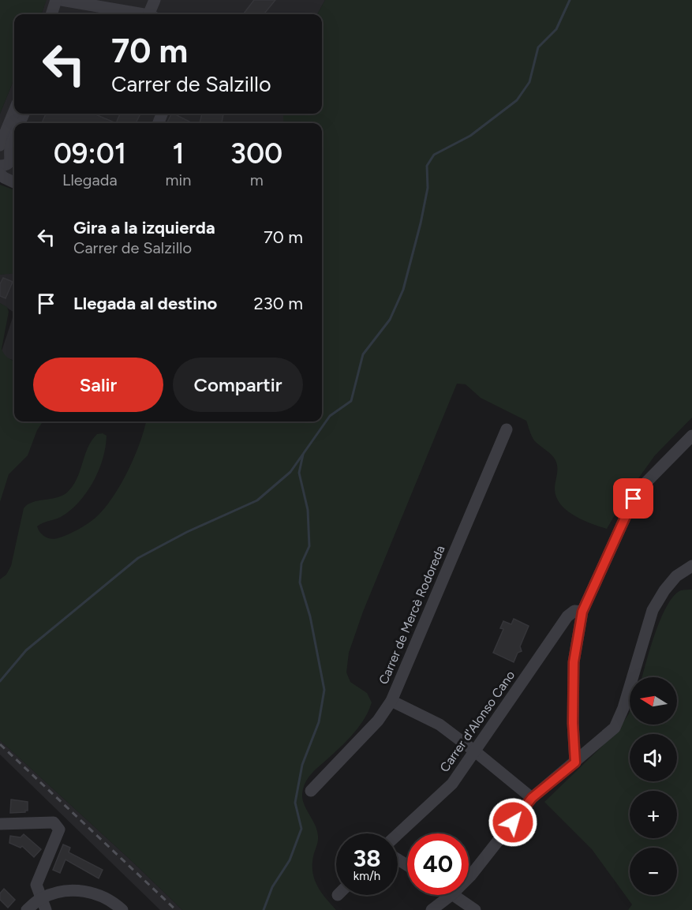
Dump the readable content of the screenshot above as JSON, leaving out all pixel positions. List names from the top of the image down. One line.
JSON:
{"streets":{"street":["Carrer de Mercè Rodoreda","Carrer d'Alonso Cano"]},"north":"left","page":{"turn":["70 m","Carrer de Salzillo"],"eta":["09:01","Llegada","1","min","300","m"],"list":[{"name":"Gira a la izquierda","note":"Carrer de Salzillo","value":"70 m"},{"name":"Llegada al destino","value":"230 m"}],"buttons":["Salir","Compartir"],"map_buttons":["+","−"],"speed":"38 km/h","limit":"40"}}
